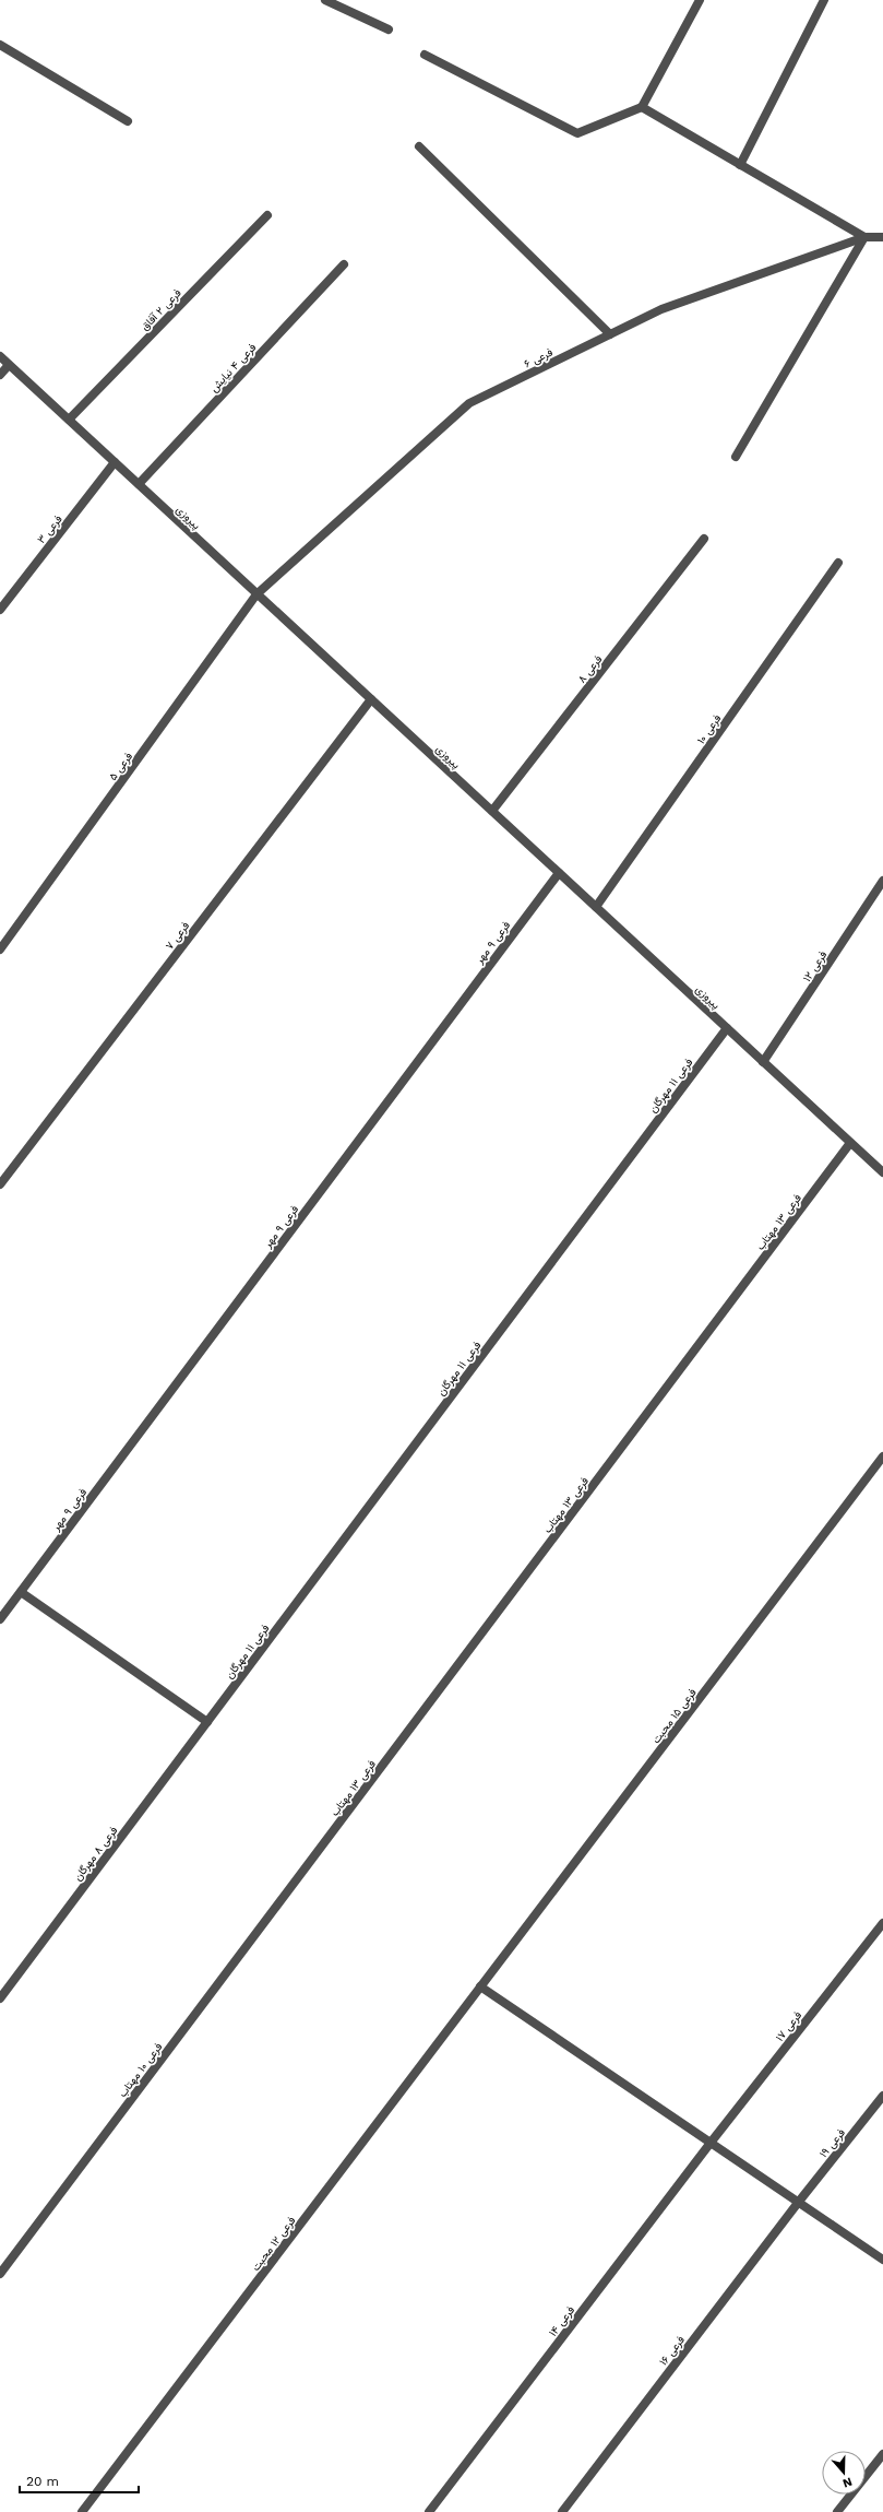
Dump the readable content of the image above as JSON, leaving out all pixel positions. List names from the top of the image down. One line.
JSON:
{"streets":{"street":["فرعی ۲ آفاق","فرعی ۶","فرعی ۴ نیایش","پیروزی","فرعی ۳","فرعی ۸","فرعی ۱۰","فرعی ۵","فرعی ۷","فرعی ۹ مهر","فرعی ۱۲","فرعی ۱۱ مهرگان","فرعی ۱۳ مهتاب","فرعی ۱۵ محبت","فرعی ۸ مهرگان","فرعی ۱۷","فرعی ۱۰ مهتاب","فرعی ۱۹","فرعی ۱۲ محبت","فرعی ۱۴","فرعی ۱۶"]},"crossings":[["فرعی ۲ آفاق","پیروزی"],["فرعی ۶","پیروزی"],["فرعی ۶","فرعی ۵"],["فرعی ۴ نیایش","پیروزی"],["پیروزی","فرعی ۳"],["پیروزی","فرعی ۸"],["پیروزی","فرعی ۱۰"],["پیروزی","فرعی ۵"],["پیروزی","فرعی ۷"],["پیروزی","فرعی ۹ مهر"],["پیروزی","فرعی ۱۲"],["پیروزی","فرعی ۱۱ مهرگان"],["پیروزی","فرعی ۱۳ مهتاب"],["فرعی ۱۱ مهرگان","فرعی ۸ مهرگان"],["فرعی ۱۳ مهتاب","فرعی ۱۰ مهتاب"],["فرعی ۱۵ محبت","فرعی ۱۲ محبت"],["فرعی ۱۷","فرعی ۱۴"],["فرعی ۱۹","فرعی ۱۶"]],"scale_bar":"20 m","north":"bottom"}
